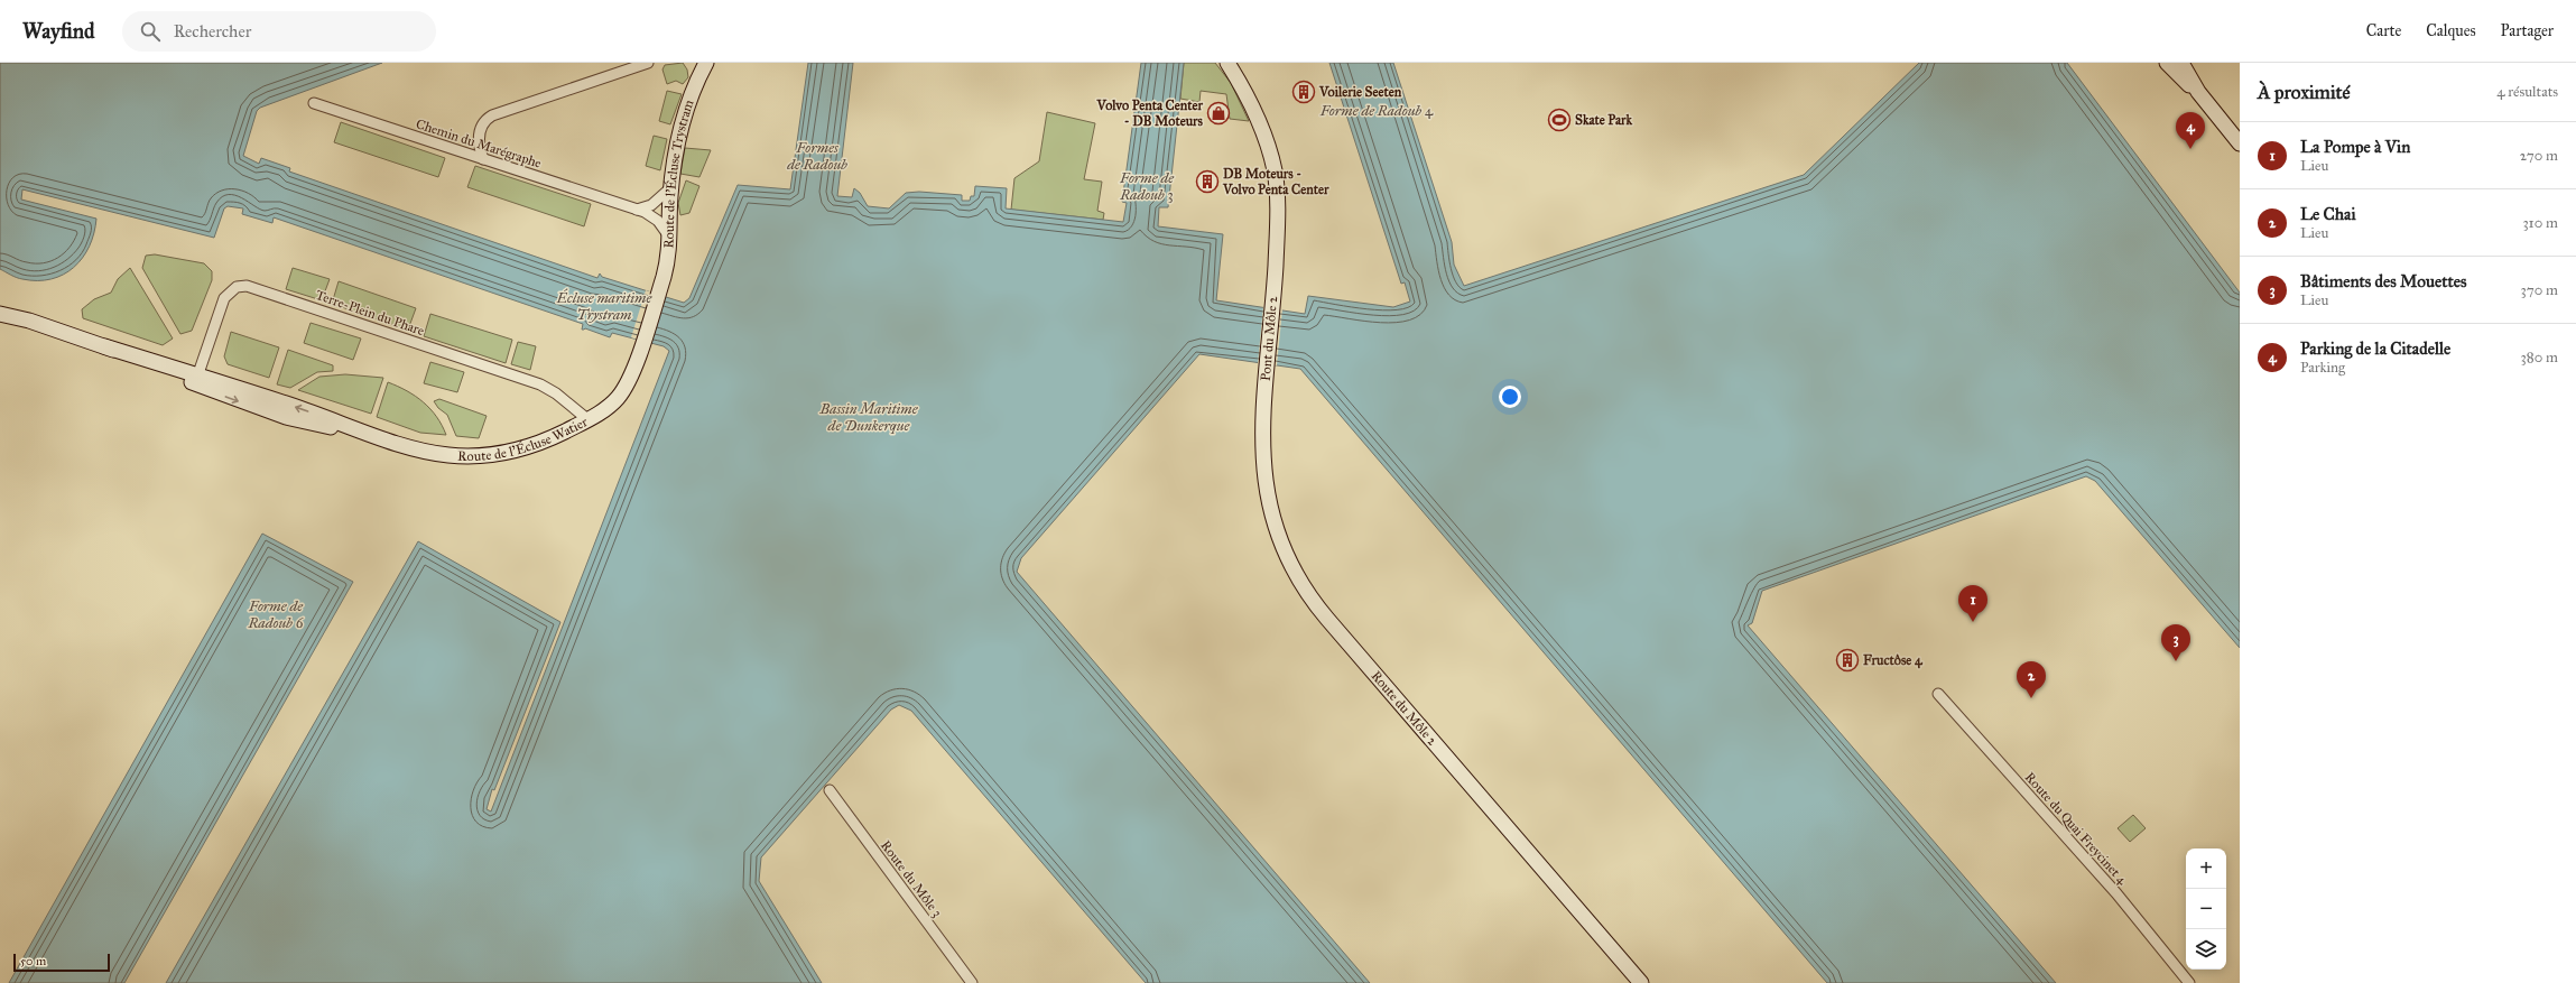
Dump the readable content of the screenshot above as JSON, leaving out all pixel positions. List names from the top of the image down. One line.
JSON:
{"streets":{"street":["Chemin du Marégraphe","Route de l'Écluse Trystram","Terre-Plein du Phare","Pont du Môle 2","Route de l'Écluse Watier","Route du Môle 2","Route du Quai Freycinet 4","Route du Môle 3"]},"crossings":[["Chemin du Marégraphe","Route de l'Écluse Trystram"],["Route de l'Écluse Trystram","Route de l'Écluse Watier"],["Terre-Plein du Phare","Route de l'Écluse Watier"],["Pont du Môle 2","Route du Môle 2"]],"water":["Forme de Radoub 4","Formes de Radoub","Forme de Radoub 3","Écluse maritime Trystram","Bassin Maritime de Dunkerque","Forme de Radoub 6"],"places":{"building":["Voilerie Seeten","DB Moteurs - Volvo Penta Center","Fructôse 4"],"shop":["Volvo Penta Center - DB Moteurs"],"sports":["Skate Park"]},"scale_bar":"50 m","page":{"header":"Wayfind","search":"Rechercher","nav":["Carte","Calques","Partager"],"heading":["À proximité","4 résultats"],"pins":["4","1","3","2"],"list":[{"mark":"1","name":"La Pompe à Vin","note":"Lieu","value":"270 m"},{"mark":"2","name":"Le Chai","note":"Lieu","value":"310 m"},{"mark":"3","name":"Bâtiments des Mouettes","note":"Lieu","value":"370 m"},{"mark":"4","name":"Parking de la Citadelle","note":"Parking","value":"380 m"}],"map_buttons":["+","−"],"scale":"50 m"}}
